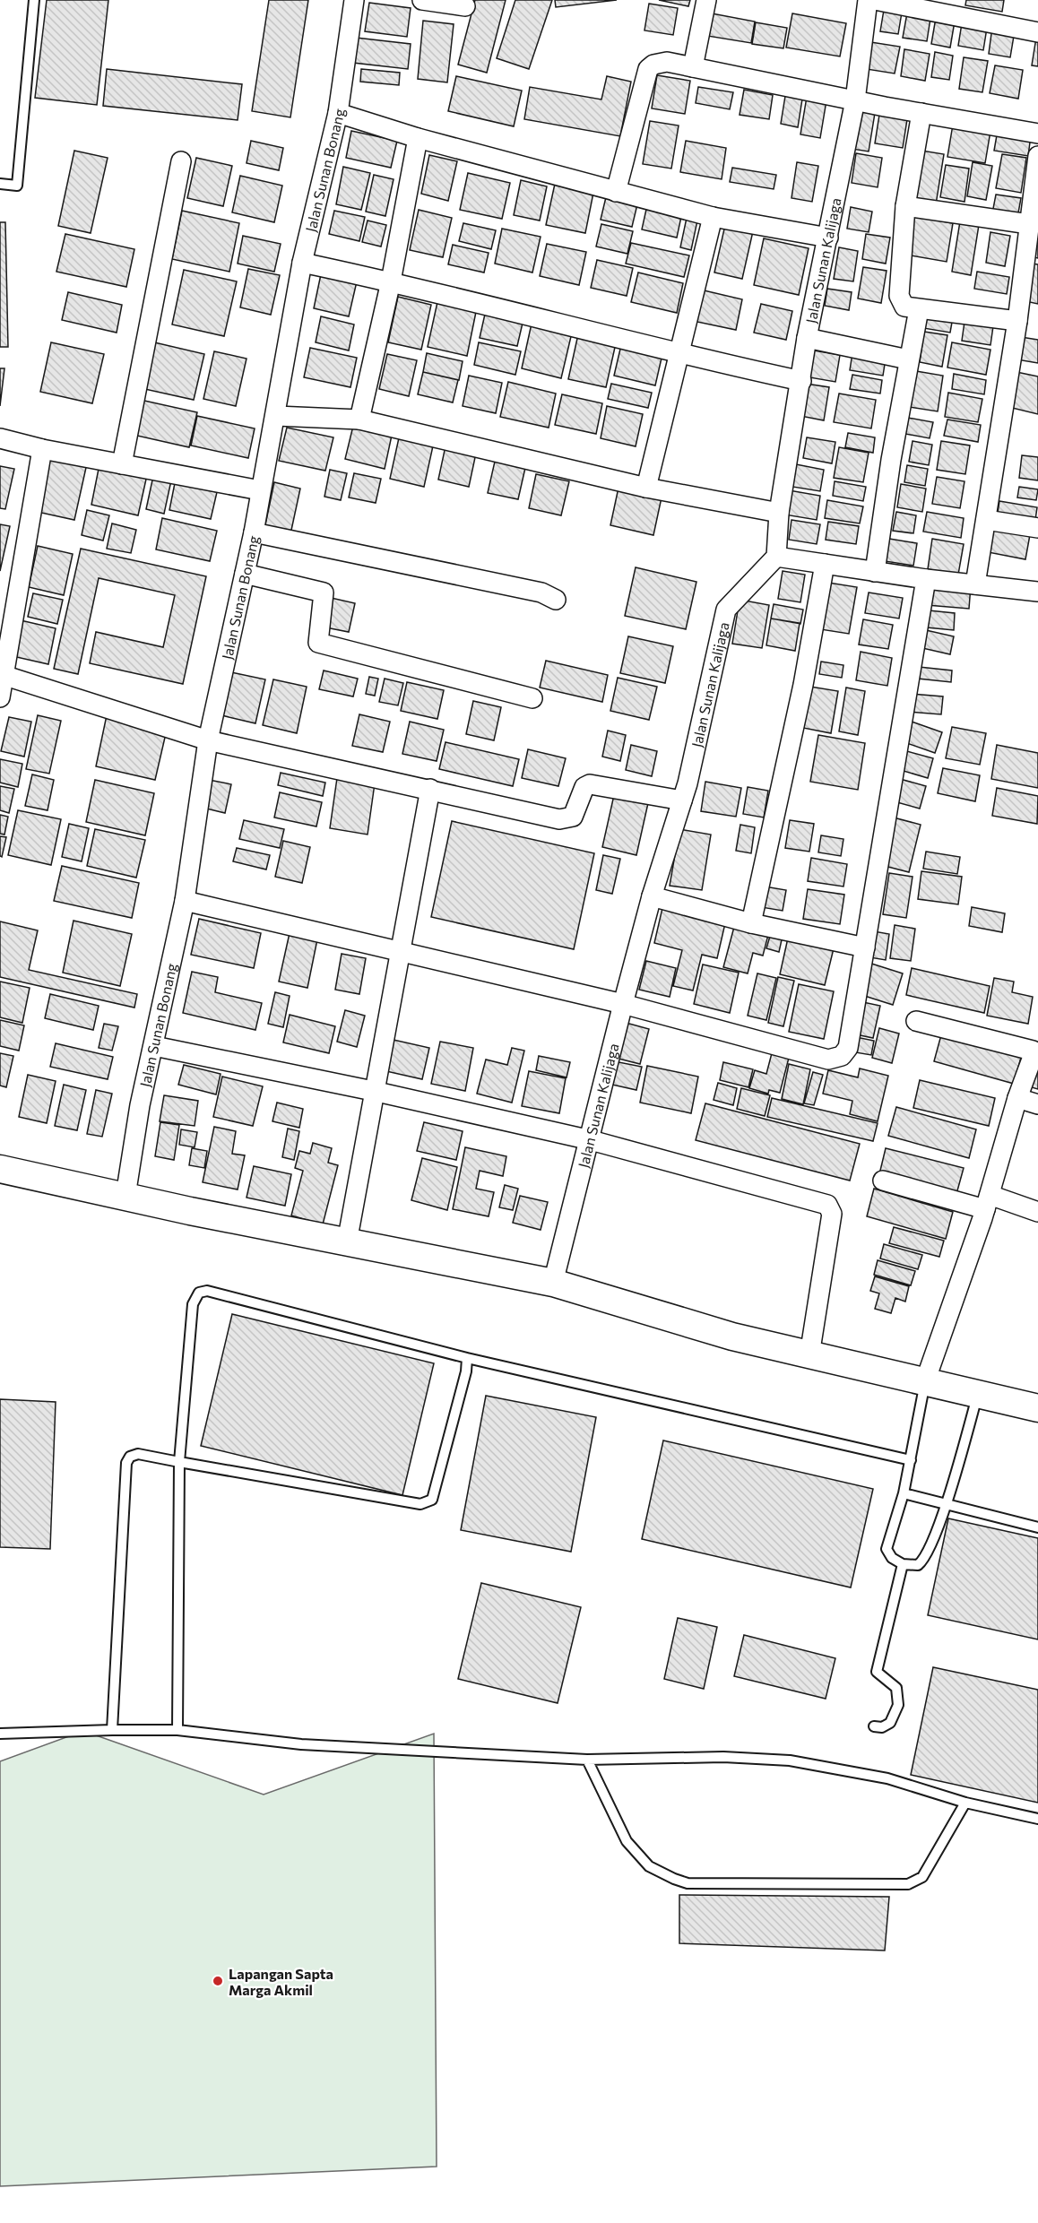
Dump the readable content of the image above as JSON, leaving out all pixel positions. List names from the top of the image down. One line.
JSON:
{"streets":{"street":["Jalan Sunan Bonang","Jalan Sunan Kalijaga"]},"places":["Lapangan Sapta Marga Akmil"]}
